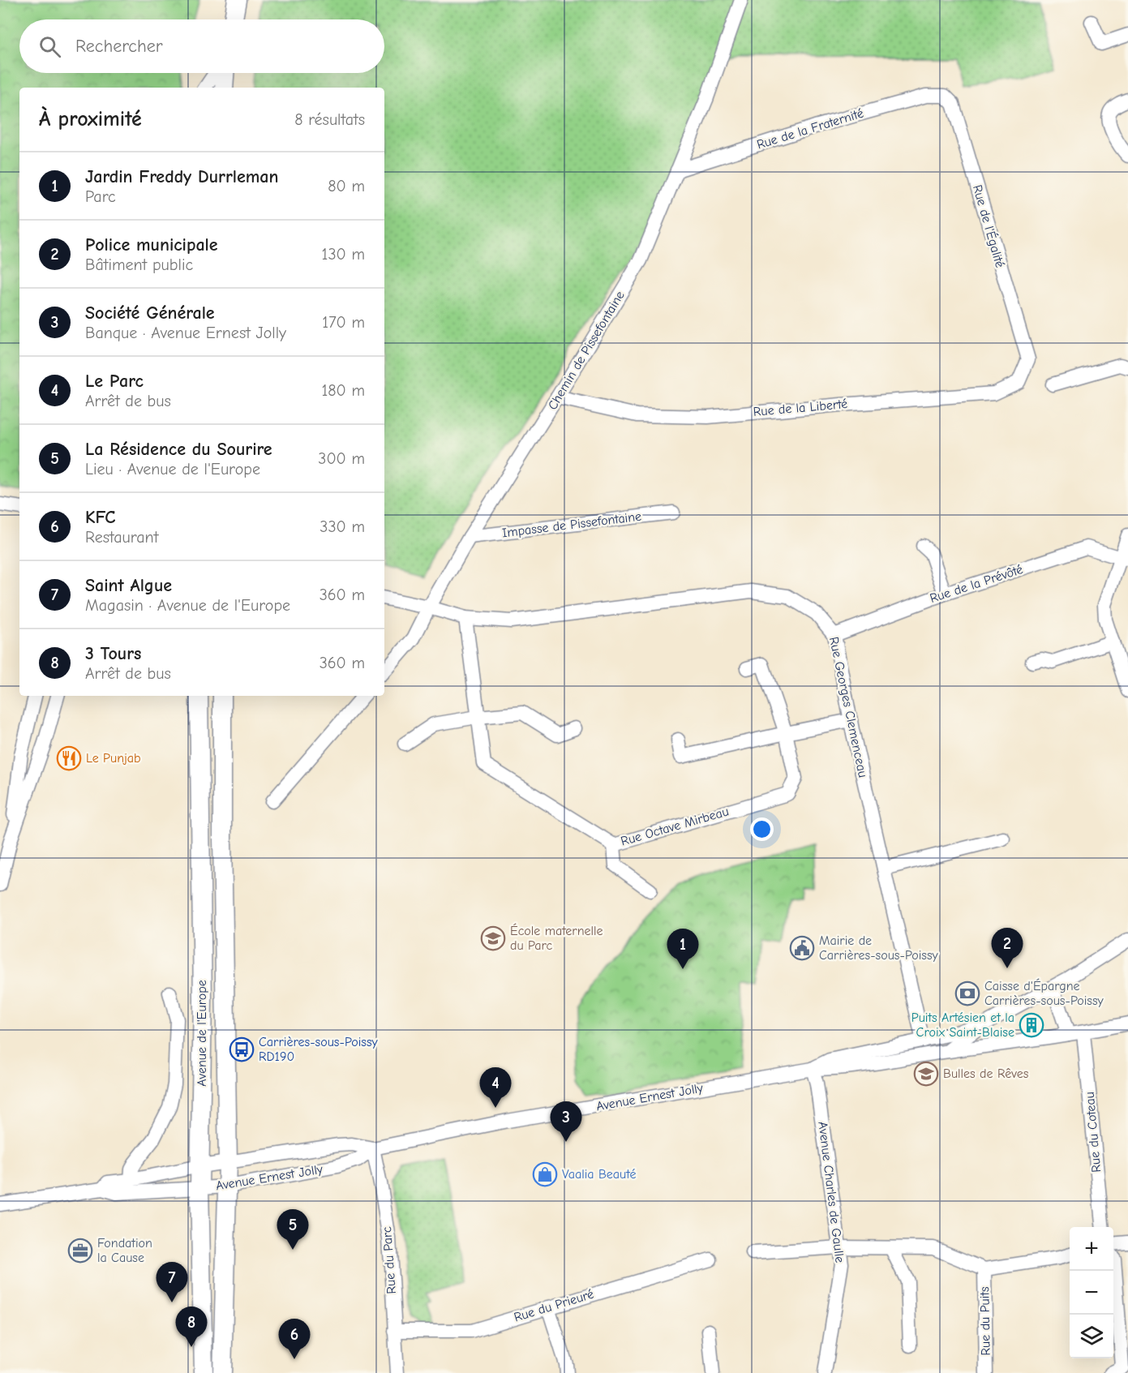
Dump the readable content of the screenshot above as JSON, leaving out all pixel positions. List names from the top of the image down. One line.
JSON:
{"streets":{"main road":["Avenue de l'Europe"],"street":["Rue de la Fraternité","Rue de l'Égalité","Chemin de Pissefontaine","Rue de la Liberté","Impasse de Pissefontaine","Rue de la Prévôté","Rue Georges Clemenceau","Rue Octave Mirbeau","Avenue Ernest Jolly","Rue du Coteau","Avenue Charles de Gaulle","Rue du Parc","Rue du Prieuré","Rue du Puits"]},"crossings":[["Rue de la Fraternité","Rue de l'Égalité"],["Rue de la Fraternité","Chemin de Pissefontaine"],["Rue de l'Égalité","Rue de la Liberté"],["Chemin de Pissefontaine","Rue de la Liberté"],["Chemin de Pissefontaine","Impasse de Pissefontaine"],["Chemin de Pissefontaine","Rue Georges Clemenceau"],["Rue de la Prévôté","Rue Georges Clemenceau"],["Rue Georges Clemenceau","Rue Octave Mirbeau"],["Rue Georges Clemenceau","Avenue Ernest Jolly"],["Avenue de l'Europe","Avenue Ernest Jolly"],["Avenue Ernest Jolly","Rue du Coteau"],["Avenue Ernest Jolly","Avenue Charles de Gaulle"],["Avenue Ernest Jolly","Rue du Parc"],["Rue du Parc","Rue du Prieuré"]],"places":{"restaurant":["Le Punjab"],"school or university":["École maternelle du Parc","Bulles de Rêves"],"public building":["Mairie de Carrières-sous-Poissy"],"bank":["Caisse d'Épargne Carrières-sous-Poissy"],"building":["Puits Artésien et la Croix Saint-Blaise"],"bus stop":["Carrières-sous-Poissy RD190"],"shop":["Vaalia Beauté"],"office":["Fondation la Cause"]},"page":{"search":"Rechercher","heading":["À proximité","8 résultats"],"list":[{"mark":"1","name":"Jardin Freddy Durrleman","note":"Parc","value":"80 m"},{"mark":"2","name":"Police municipale","note":"Bâtiment public","value":"130 m"},{"mark":"3","name":"Société Générale","note":"Banque · Avenue Ernest Jolly","value":"170 m"},{"mark":"4","name":"Le Parc","note":"Arrêt de bus","value":"180 m"},{"mark":"5","name":"La Résidence du Sourire","note":"Lieu · Avenue de l'Europe","value":"300 m"},{"mark":"6","name":"KFC","note":"Restaurant","value":"330 m"},{"mark":"7","name":"Saint Algue","note":"Magasin · Avenue de l'Europe","value":"360 m"},{"mark":"8","name":"3 Tours","note":"Arrêt de bus","value":"360 m"}],"pins":["2","1","4","3","5","7","8","6"],"map_buttons":["+","−"]}}
